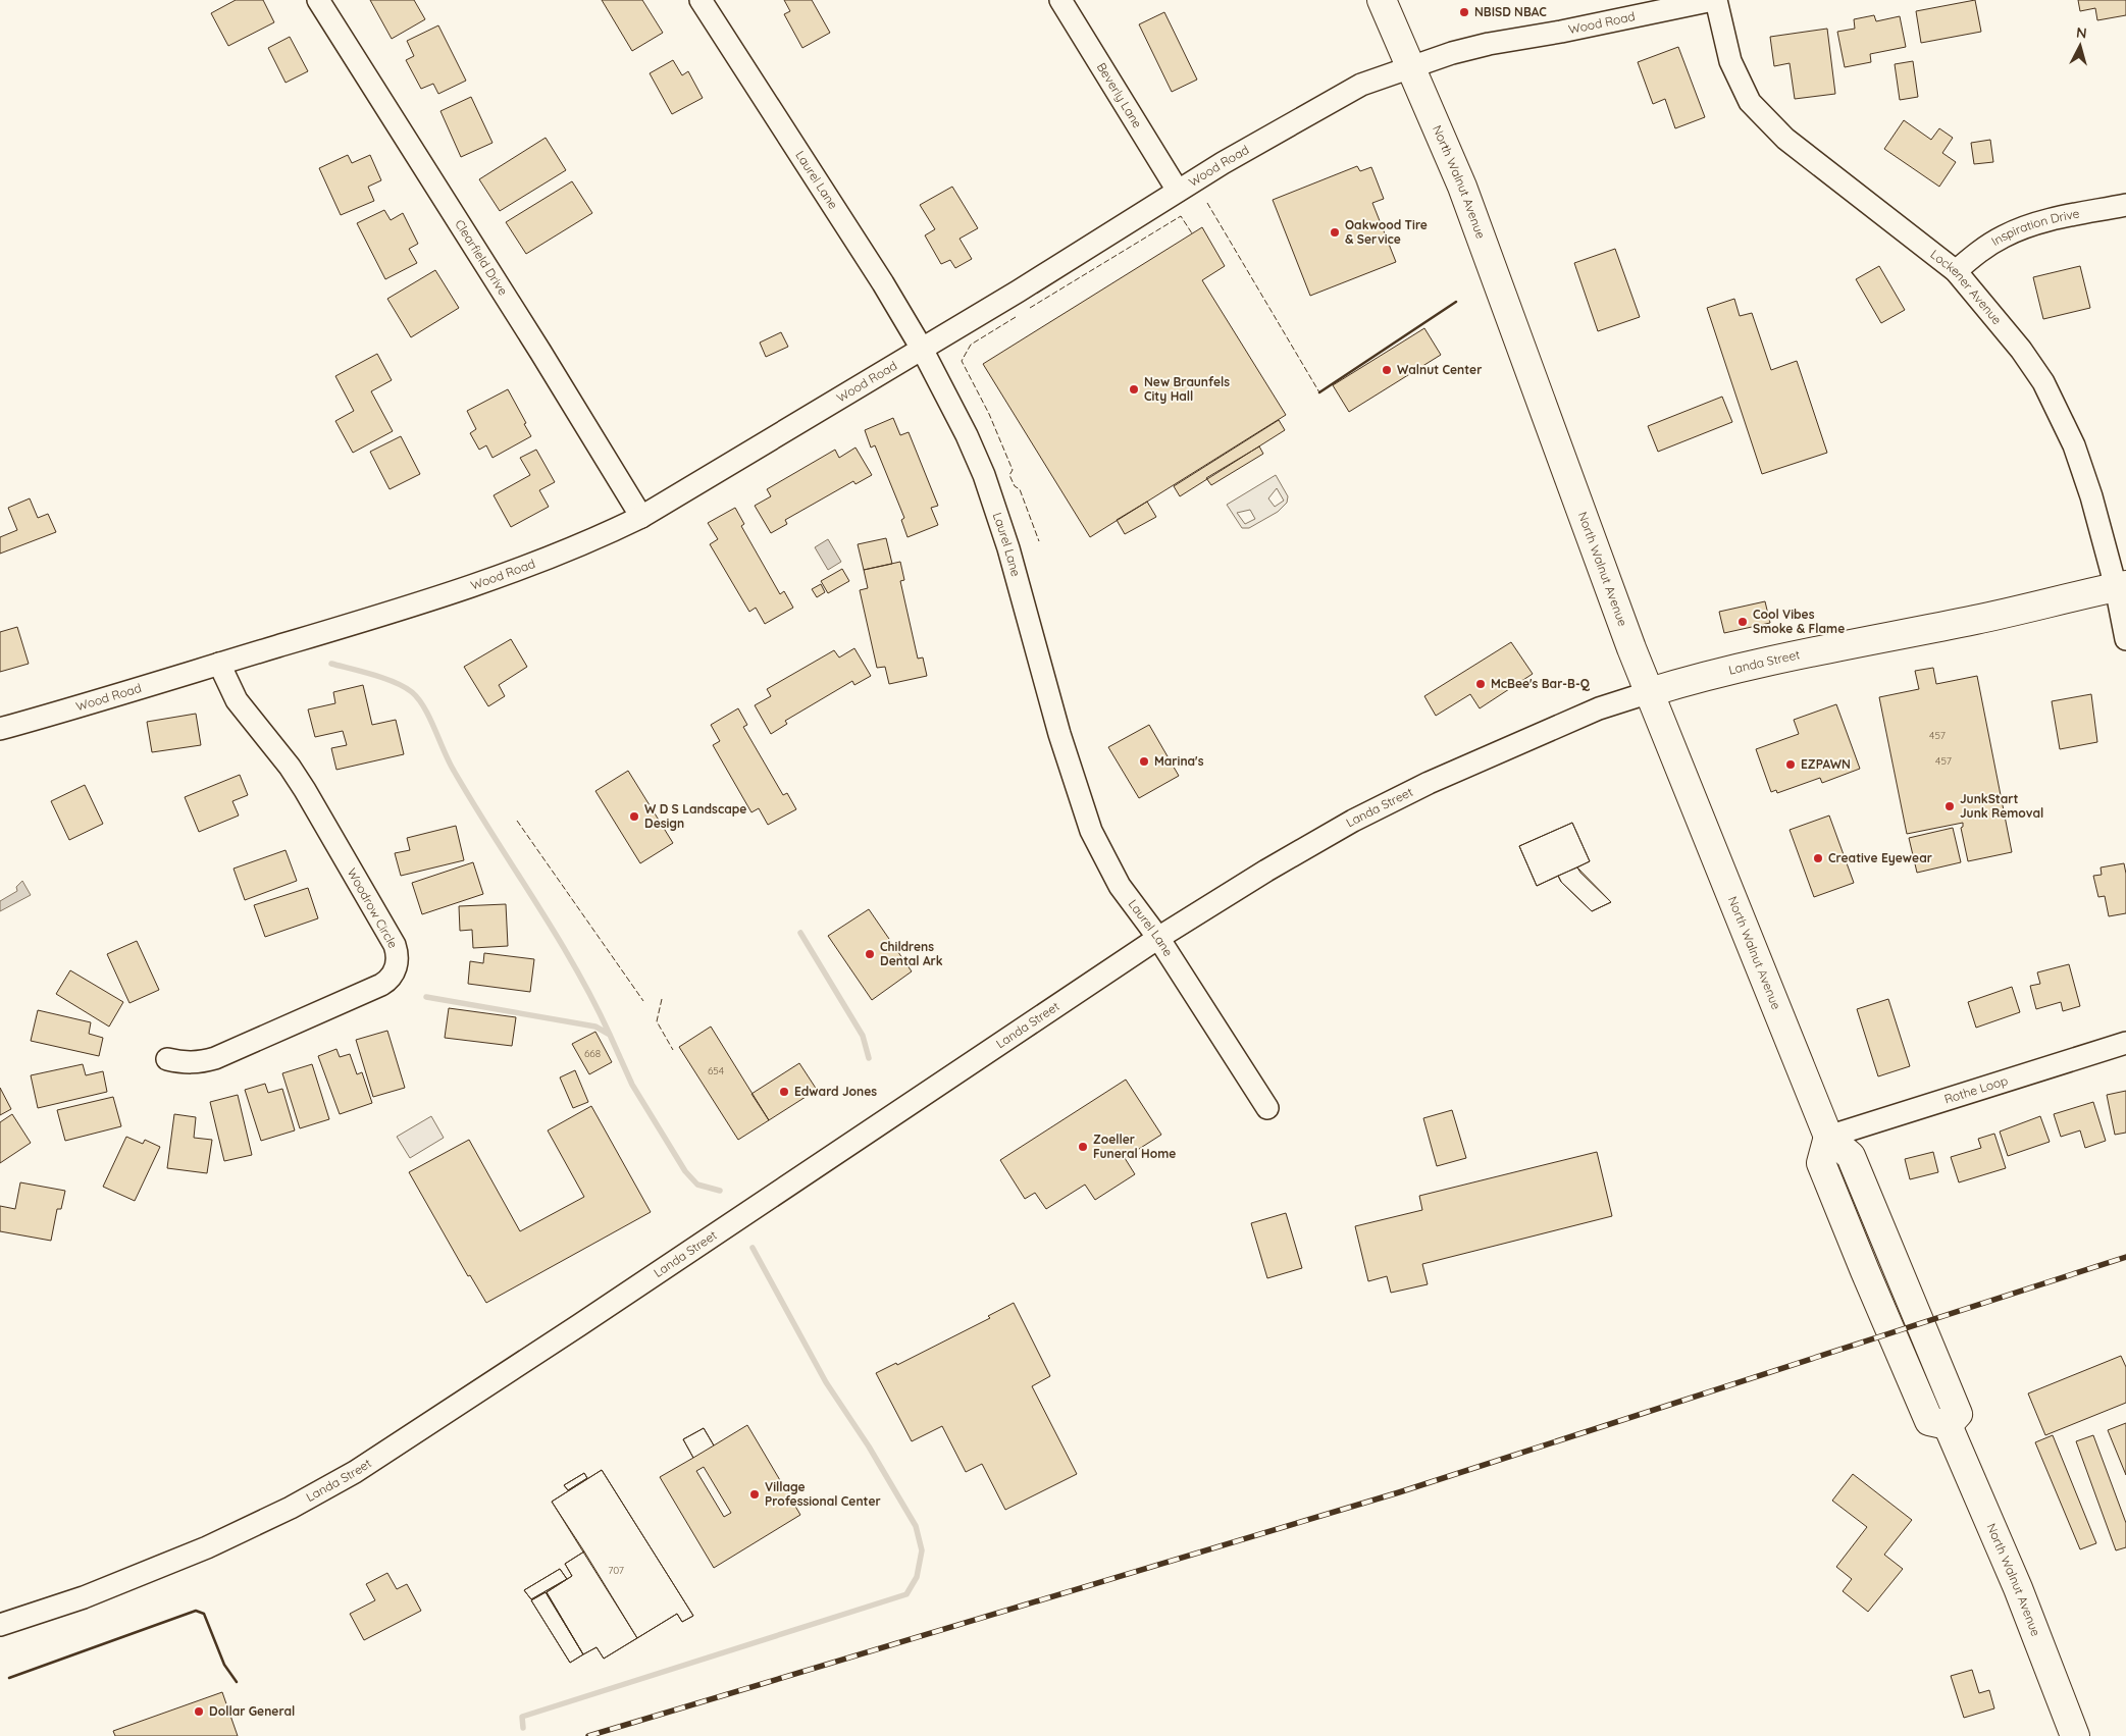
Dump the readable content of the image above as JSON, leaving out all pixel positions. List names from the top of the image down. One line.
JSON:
{"streets":{"main road":["North Walnut Avenue","Landa Street"],"street":["Wood Road","Beverly Lane","Laurel Lane","Inspiration Drive","Clearfield Drive","Lockener Avenue","Woodrow Circle","Rothe Loop"]},"crossings":[["Wood Road","Beverly Lane"],["Wood Road","Laurel Lane"],["Wood Road","North Walnut Avenue"],["Wood Road","Clearfield Drive"],["Wood Road","Lockener Avenue"],["Wood Road","Woodrow Circle"],["Laurel Lane","Landa Street"],["North Walnut Avenue","Landa Street"],["North Walnut Avenue","Rothe Loop"],["Inspiration Drive","Lockener Avenue"],["Lockener Avenue","Landa Street"]],"places":["NBISD NBAC","Oakwood Tire & Service","Walnut Center","New Braunfels City Hall","Cool Vibes Smoke & Flame","McBee's Bar-B-Q","Marina's","EZPAWN","JunkStart Junk Removal","W D S Landscape Design","Creative Eyewear","Childrens Dental Ark","Edward Jones","Zoeller Funeral Home","Village Professional Center","Dollar General"],"house_numbers":["457","457","668","654","707"],"north":"top"}
